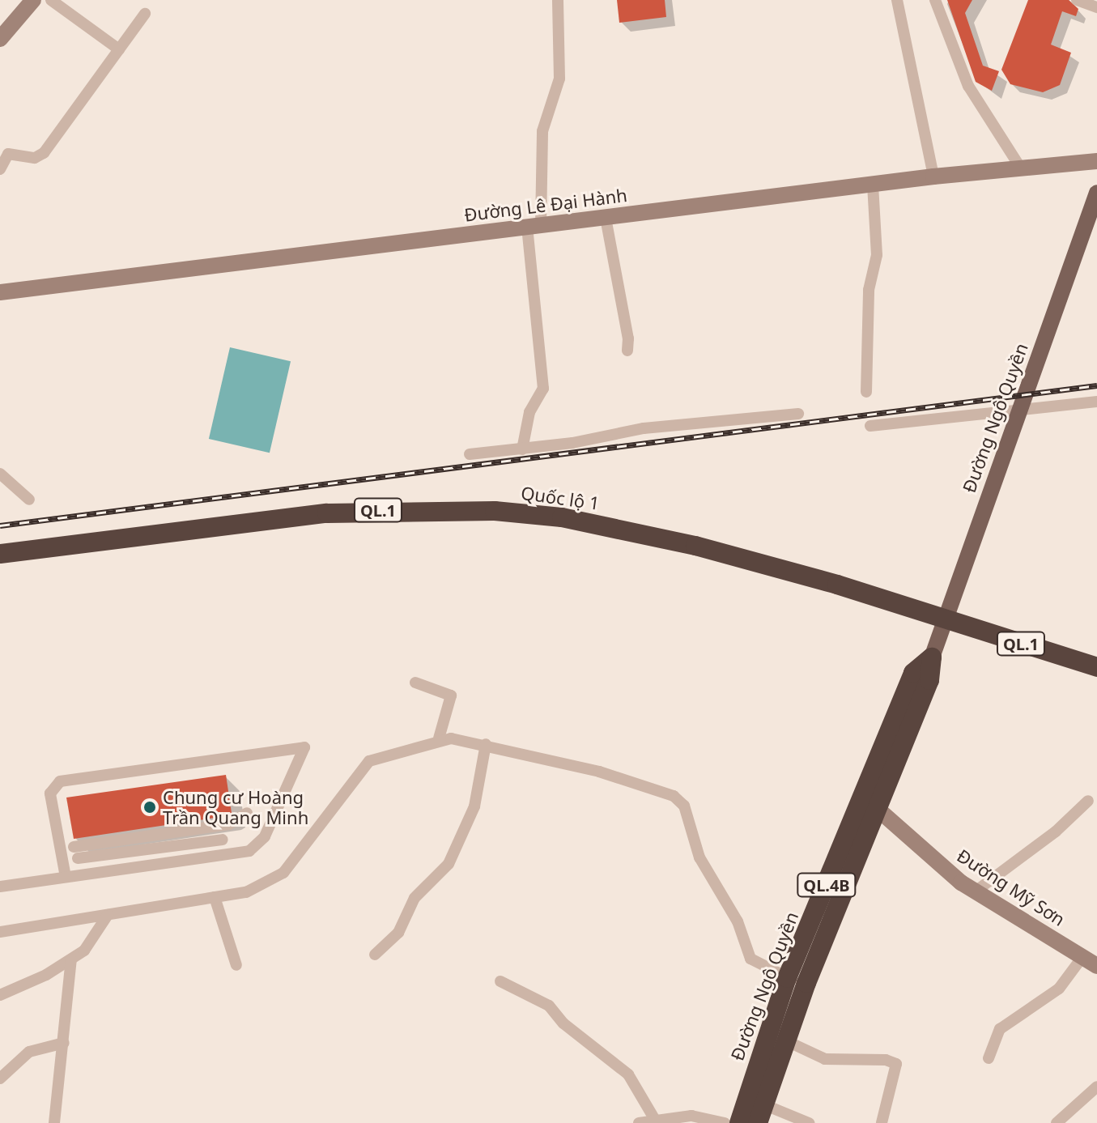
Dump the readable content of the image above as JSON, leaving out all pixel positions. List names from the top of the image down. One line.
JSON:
{"streets":{"highway":["Đường Ngô Quyền","Quốc lộ 1","QL.1","QL.4B"],"street":["Đường Lê Đại Hành","Đường Mỹ Sơn"]},"crossings":[["Đường Ngô Quyền","Quốc lộ 1"],["Đường Ngô Quyền","Đường Mỹ Sơn"]],"places":["Chung cư Hoàng Trần Quang Minh"]}
